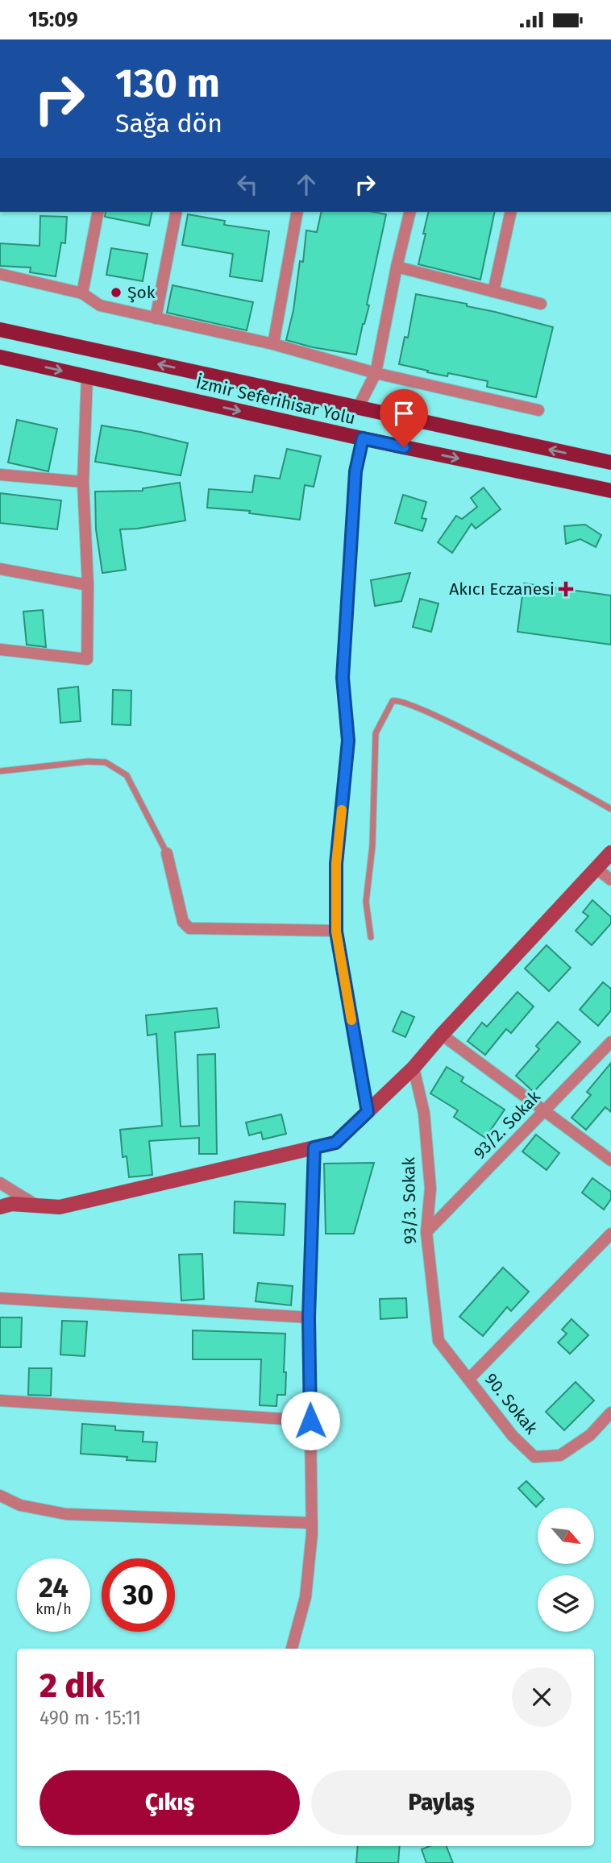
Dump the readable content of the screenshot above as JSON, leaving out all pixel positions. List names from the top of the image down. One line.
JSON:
{"streets":{"main road":["İzmir Seferihisar Yolu"],"street":["93/2. Sokak","93/3. Sokak","90. Sokak"]},"crossings":[["93/2. Sokak","93/3. Sokak"],["93/3. Sokak","90. Sokak"]],"places":{"other":["Şok"],"health":["Akıcı Eczanesi"]},"north":"bottom right","page":{"status":"15:09","turn":["130 m","Sağa dön"],"speed":"24 km/h","limit":"30","heading":["2 dk","490 m · 15:11"],"buttons":["Çıkış","Paylaş"]}}
